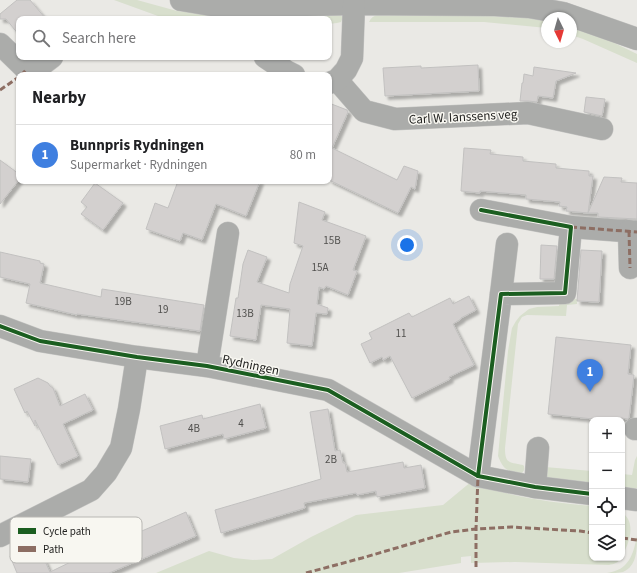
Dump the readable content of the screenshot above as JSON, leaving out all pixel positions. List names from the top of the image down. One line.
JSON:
{"streets":{"street":["Carl W. Ianssens veg","Rydningen"]},"house_numbers":["15B","15A","19B","19","13B","11","4","4B","2B"],"legend":["Cycle path","Path"],"north":"bottom","page":{"search":"Search here","heading":"Nearby","list":[{"mark":"1","name":"Bunnpris Rydningen","note":"Supermarket · Rydningen","value":"80 m"}],"pins":"1","map_buttons":["+","−"]}}
